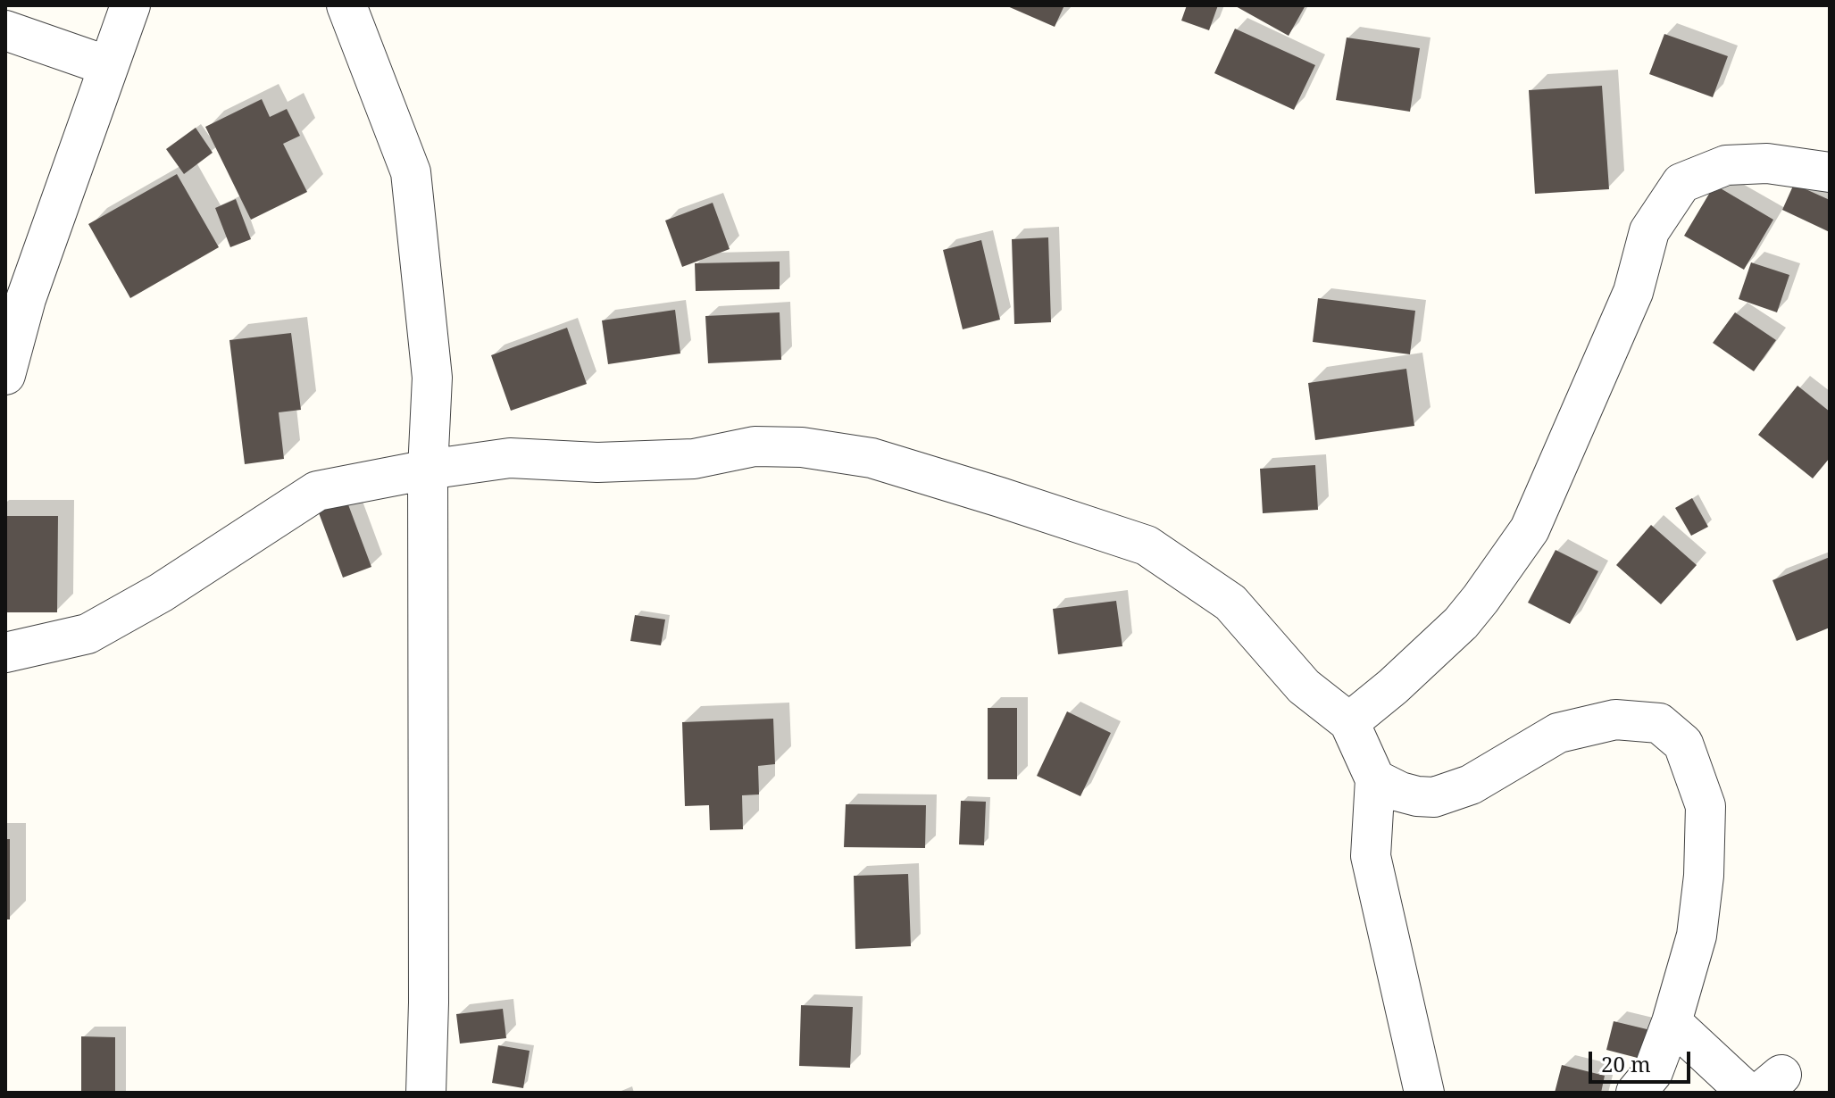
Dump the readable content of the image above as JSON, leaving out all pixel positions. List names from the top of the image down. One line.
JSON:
{"scale_bar":"20 m"}
